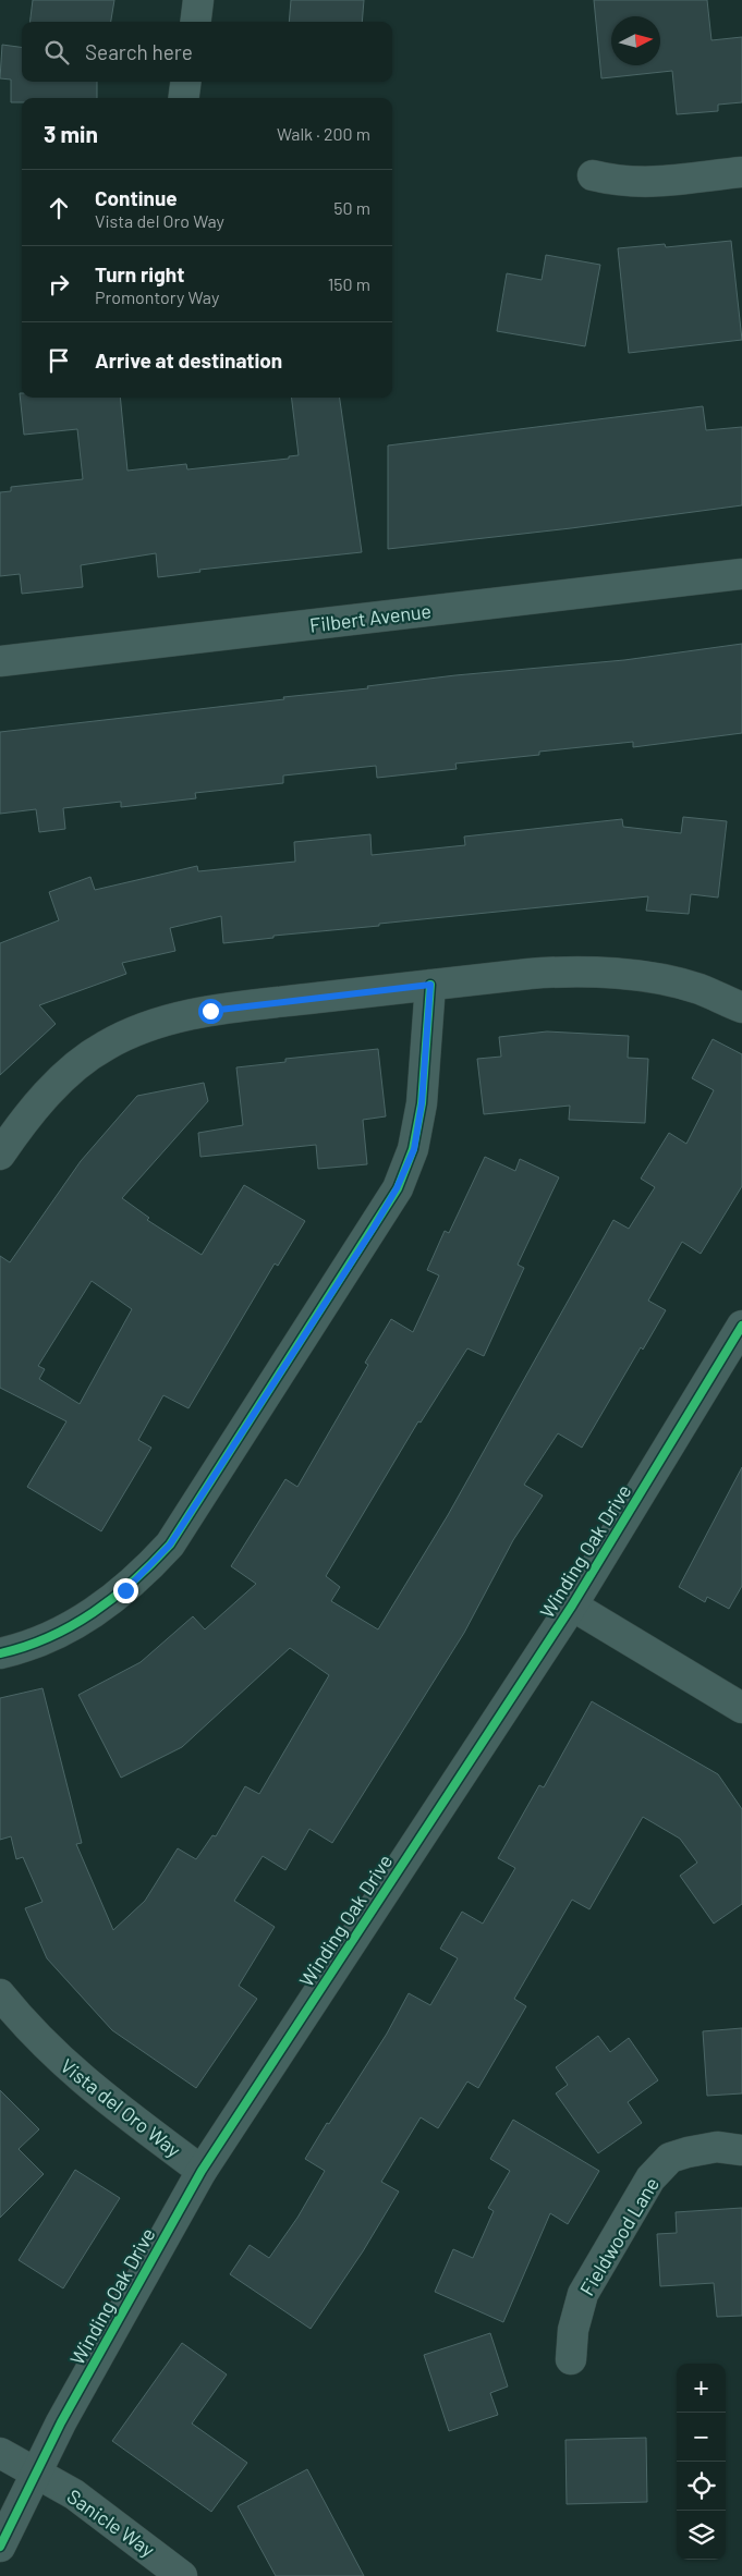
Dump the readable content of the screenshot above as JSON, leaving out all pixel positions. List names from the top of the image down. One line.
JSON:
{"streets":{"street":["Filbert Avenue","Winding Oak Drive","Vista del Oro Way","Fieldwood Lane","Sanicle Way"]},"crossings":[["Winding Oak Drive","Vista del Oro Way"],["Winding Oak Drive","Sanicle Way"]],"north":"right","page":{"search":"Search here","heading":["3 min","Walk · 200 m"],"list":[["Continue","Vista del Oro Way","50 m"],["Turn right","Promontory Way","150 m"],"Arrive at destination"],"map_buttons":["+","−"]}}
